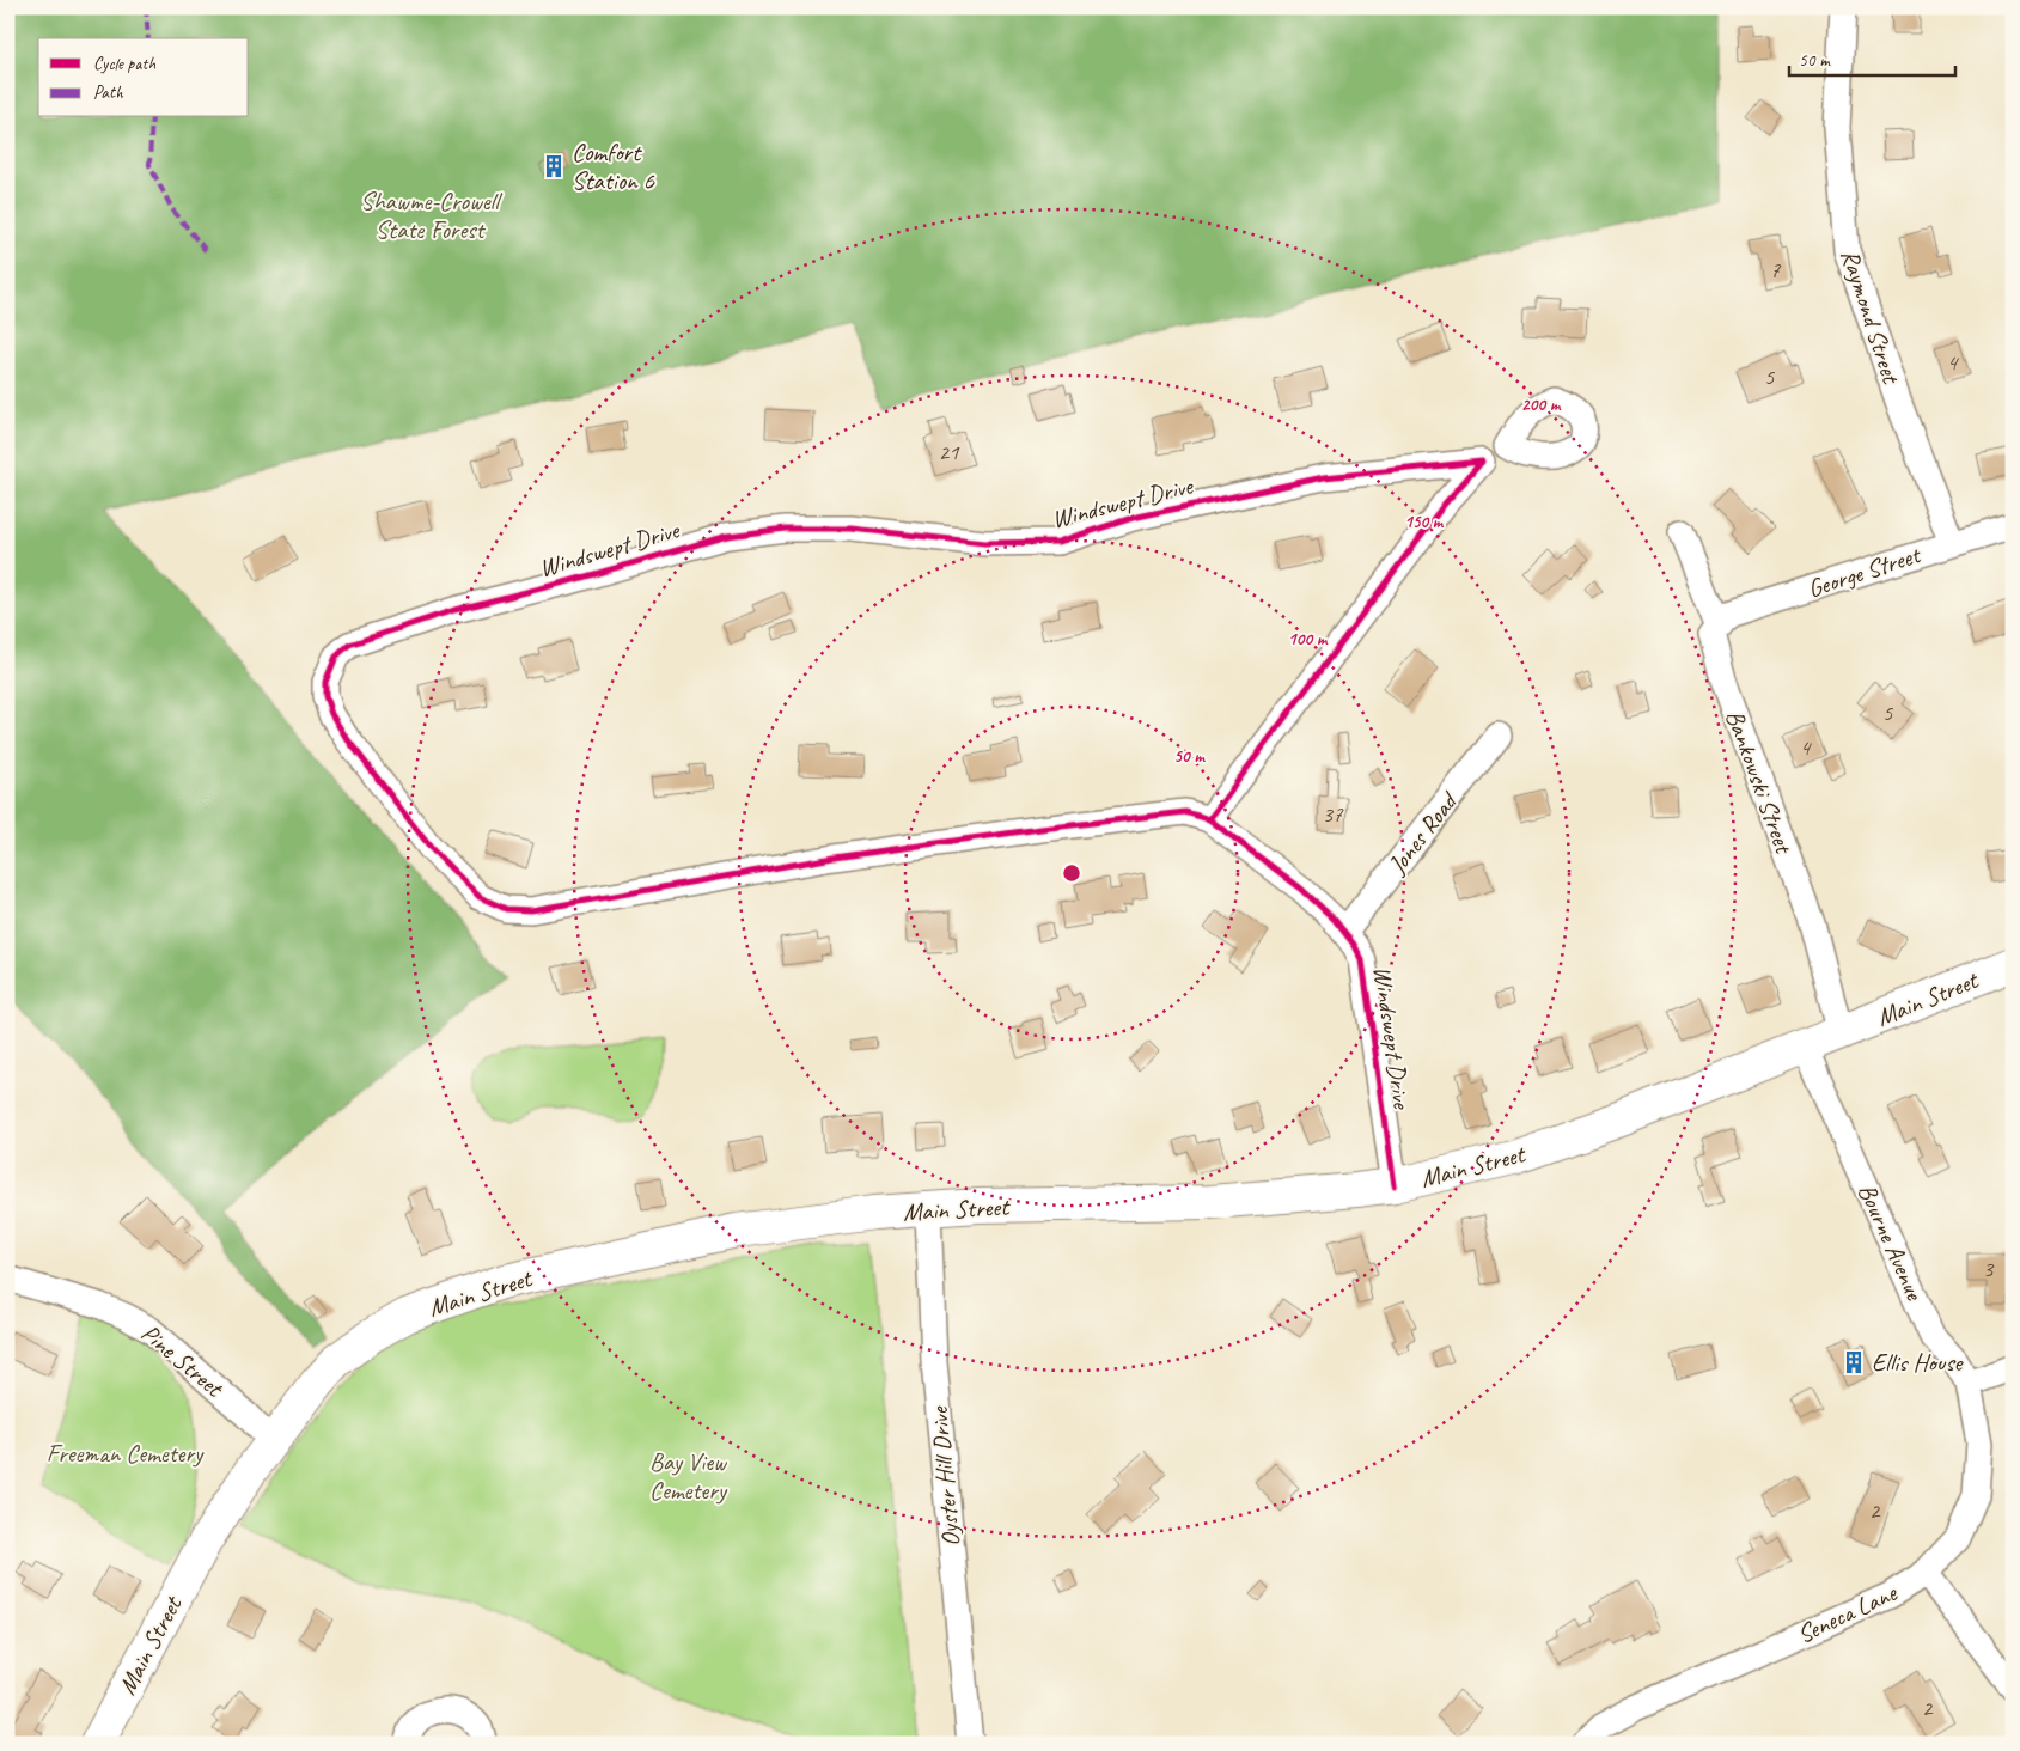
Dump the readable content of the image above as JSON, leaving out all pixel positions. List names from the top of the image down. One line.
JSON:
{"streets":{"main road":["Main Street"],"street":["Raymond Street","Windswept Drive","George Street","Bankowski Street","Jones Road","Bourne Avenue","Pine Street","Oyster Hill Drive","Seneca Lane"]},"crossings":[["Raymond Street","George Street"],["Windswept Drive","Jones Road"],["Windswept Drive","Main Street"],["George Street","Bankowski Street"],["Bankowski Street","Main Street"],["Main Street","Bourne Avenue"],["Main Street","Pine Street"],["Main Street","Oyster Hill Drive"],["Bourne Avenue","Seneca Lane"]],"parks":["Shawme-Crowell State Forest","Freeman Cemetery","Bay View Cemetery"],"places":{"building":["Comfort Station 6","Ellis House"]},"house_numbers":["7","4","5","21","5","4","37","3","2","2"],"legend":["Cycle path","Path"],"scale_bar":"50 m","rings":["200 m","150 m","100 m","50 m"]}
